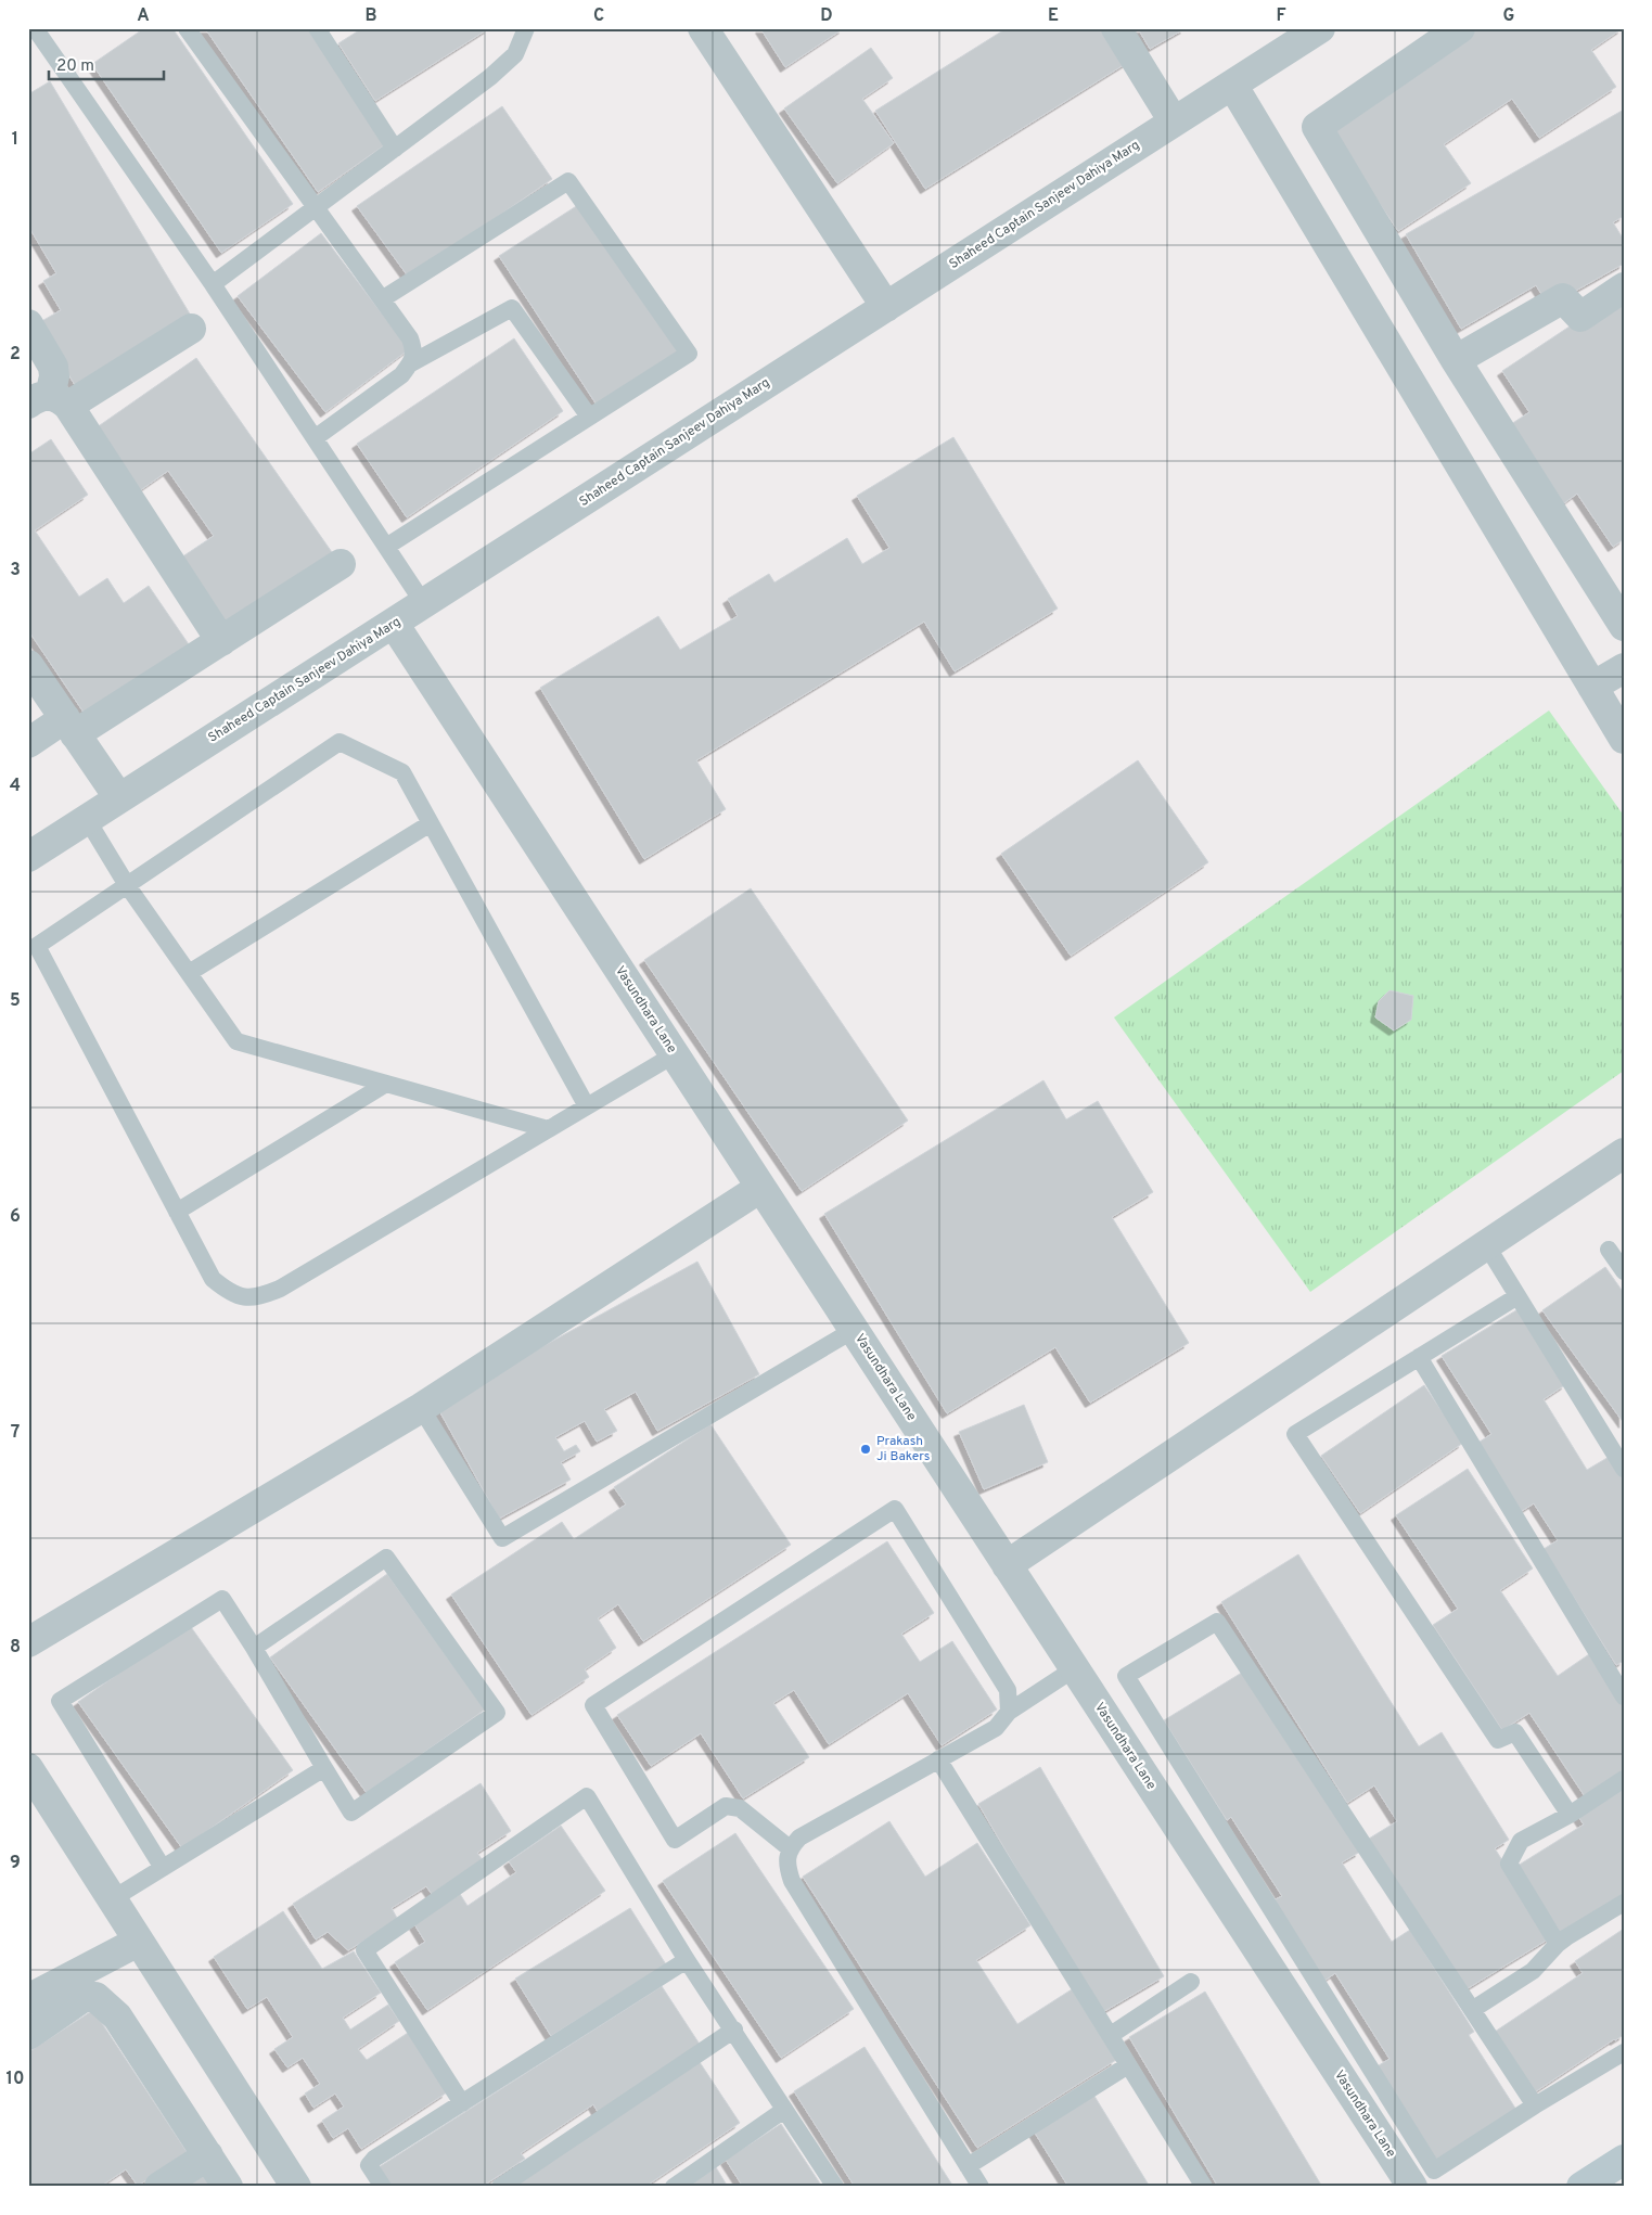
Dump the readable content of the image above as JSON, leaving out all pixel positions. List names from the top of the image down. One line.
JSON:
{"streets":{"street":["Shaheed Captain Sanjeev Dahiya Marg","Vasundhara Lane"]},"crossings":[["Shaheed Captain Sanjeev Dahiya Marg","Vasundhara Lane"]],"places":["Prakash Ji Bakers"],"scale_bar":"20 m","grid":{"columns":["A","B","C","D","E","F","G"],"rows":["1","2","3","4","5","6","7","8","9","10"]}}
